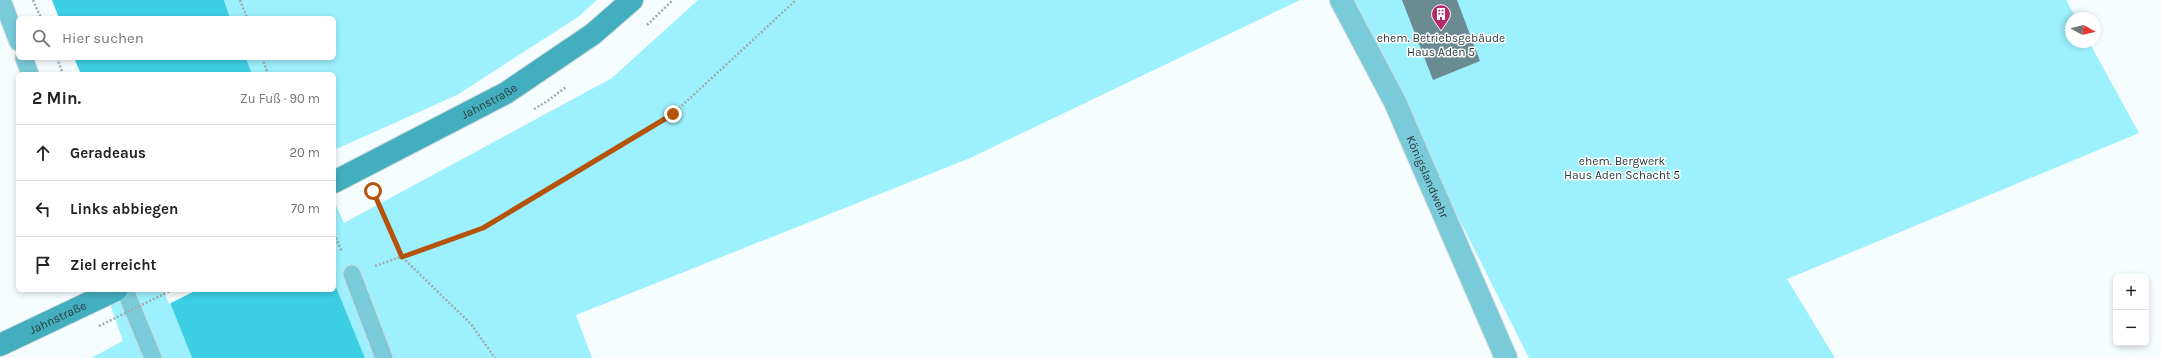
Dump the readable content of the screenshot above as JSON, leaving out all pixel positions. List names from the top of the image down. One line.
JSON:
{"streets":{"main road":["Jahnstraße"],"street":["Königslandwehr"]},"parks":["ehem. Bergwerk Haus Aden Schacht 5"],"places":{"building":["ehem. Betriebsgebäude Haus Aden 5"]},"north":"right","page":{"search":"Hier suchen","heading":["2 Min.","Zu Fuß · 90 m"],"list":[["Geradeaus","20 m"],["Links abbiegen","70 m"],"Ziel erreicht"],"map_buttons":["+","−"]}}
